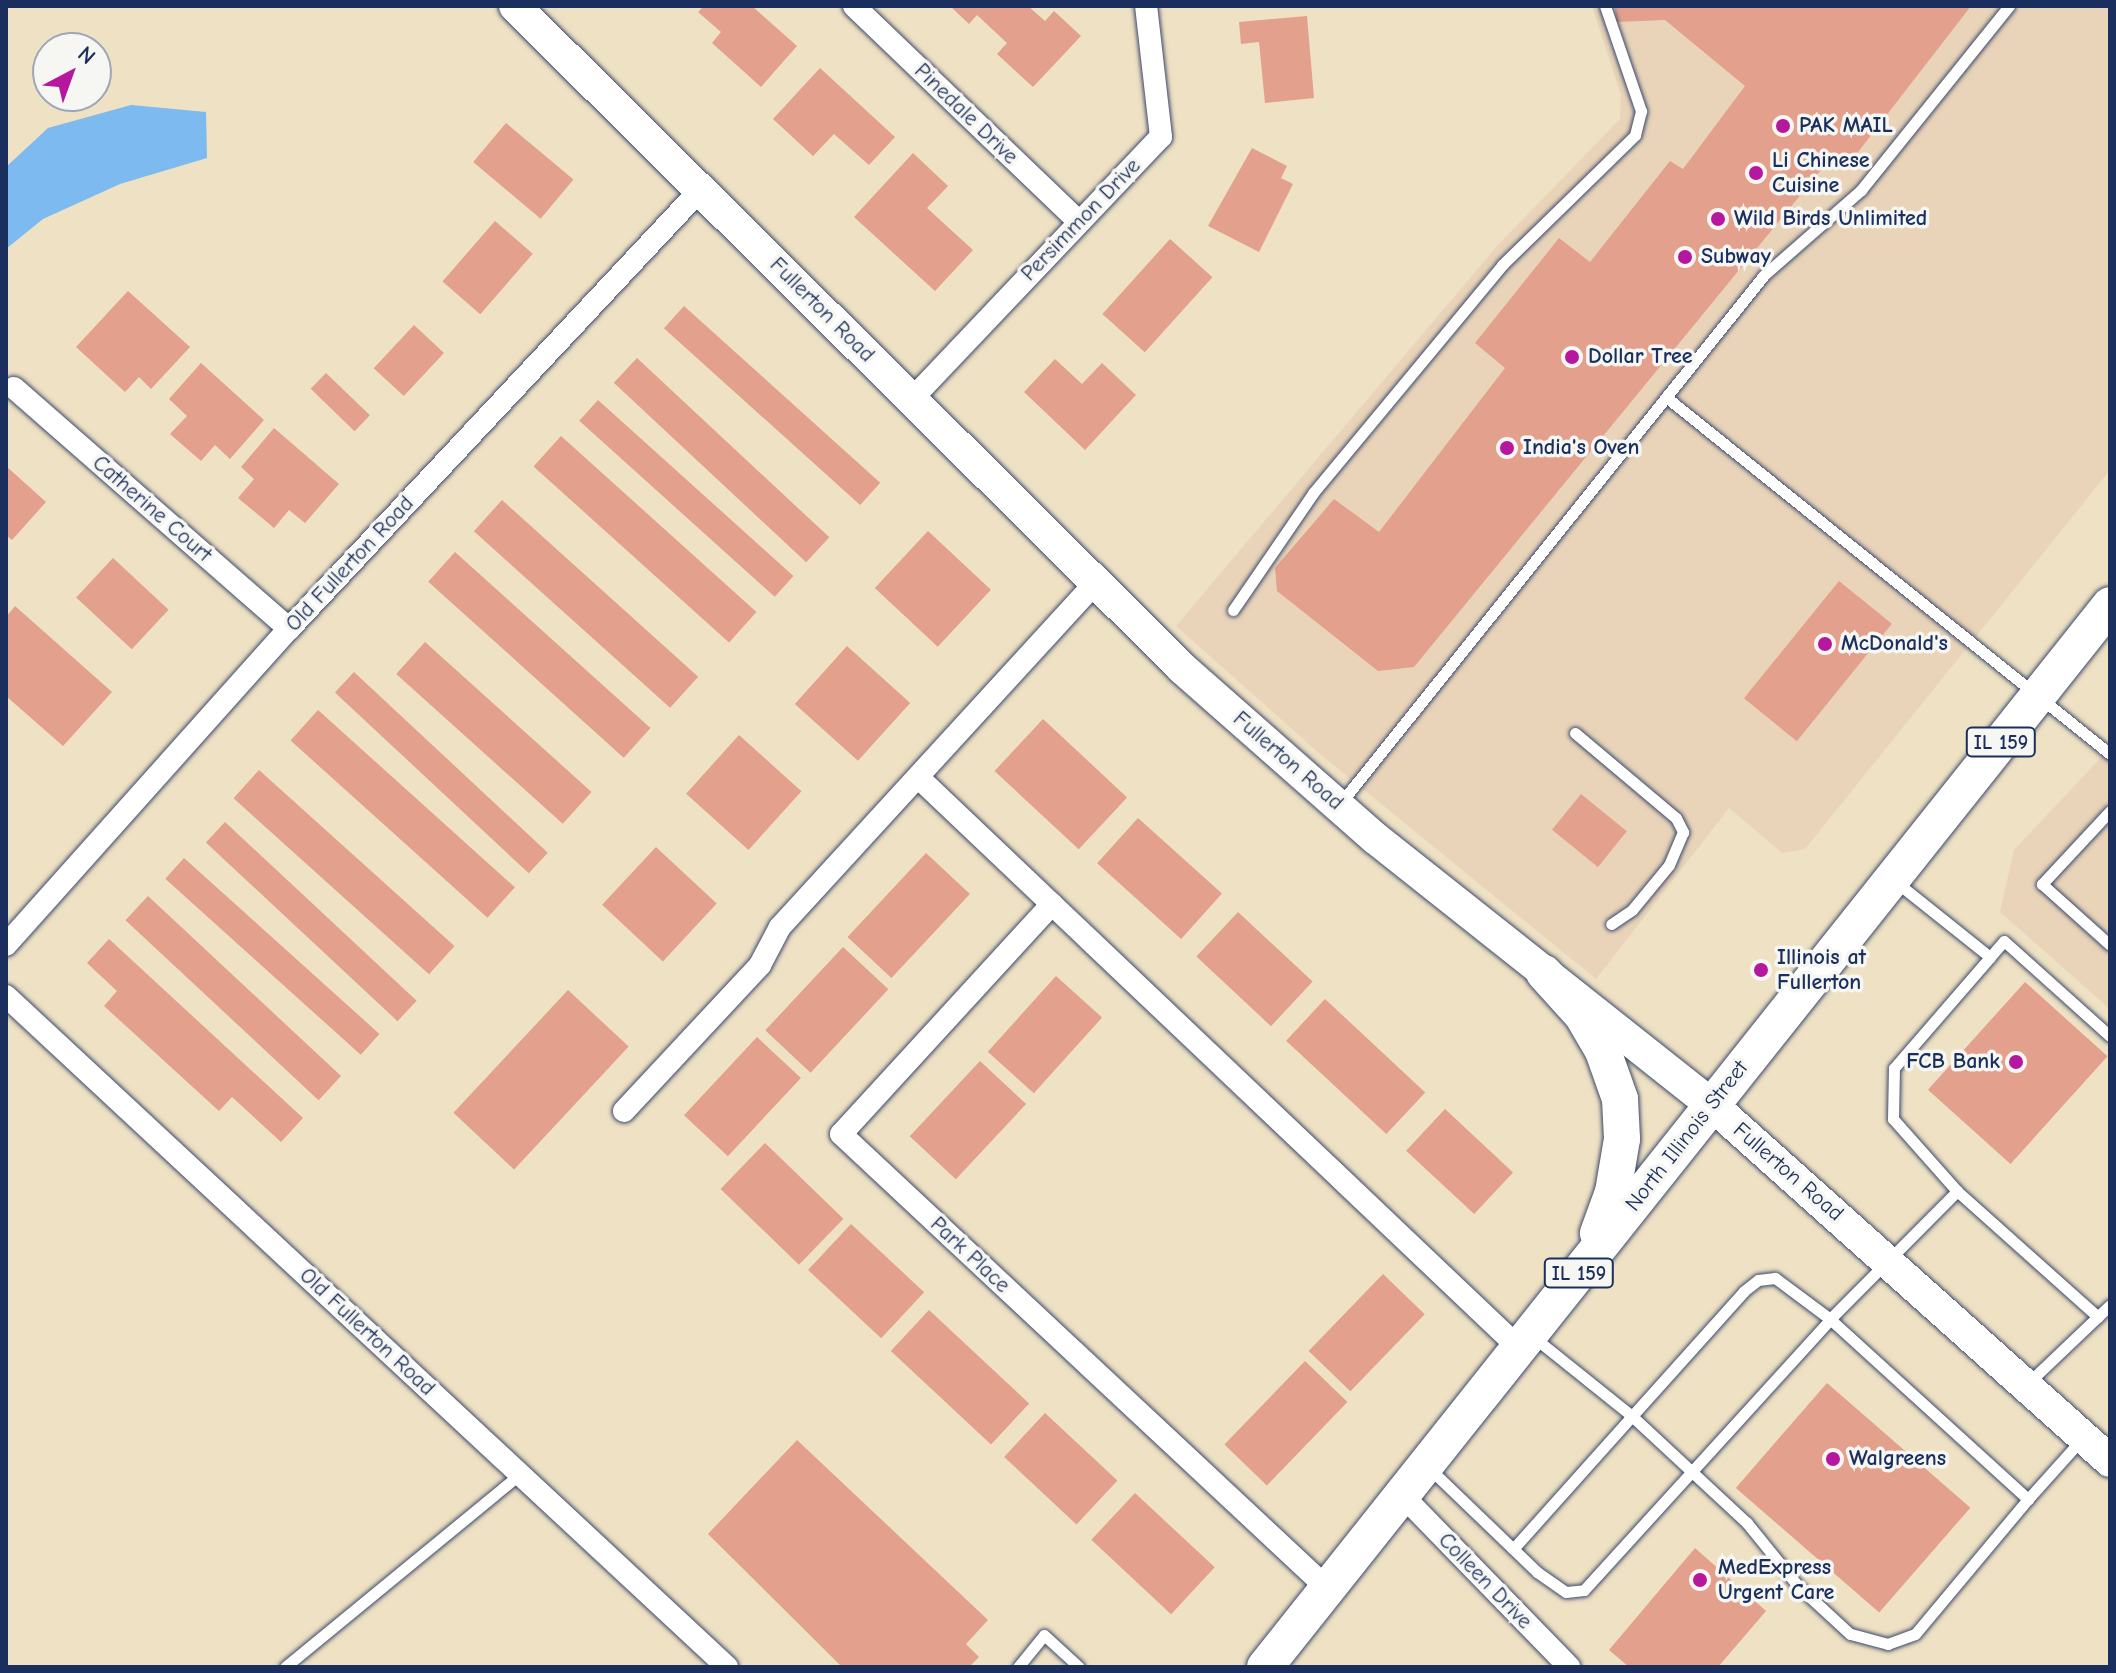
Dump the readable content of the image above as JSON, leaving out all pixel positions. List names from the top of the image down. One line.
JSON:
{"streets":{"main road":["IL 159","North Illinois Street"],"street":["Pinedale Drive","Persimmon Drive","Fullerton Road","Catherine Court","Old Fullerton Road","Park Place","Colleen Drive"]},"crossings":[["Pinedale Drive","Persimmon Drive"],["Persimmon Drive","Fullerton Road"],["Fullerton Road","Old Fullerton Road"],["Fullerton Road","North Illinois Street"],["Catherine Court","Old Fullerton Road"],["North Illinois Street","Park Place"],["North Illinois Street","Colleen Drive"]],"places":["PAK MAIL","Li Chinese Cuisine","Wild Birds Unlimited","Subway","Dollar Tree","India's Oven","McDonald's","Illinois at Fullerton","FCB Bank","Walgreens","MedExpress Urgent Care"],"north":"top right"}
